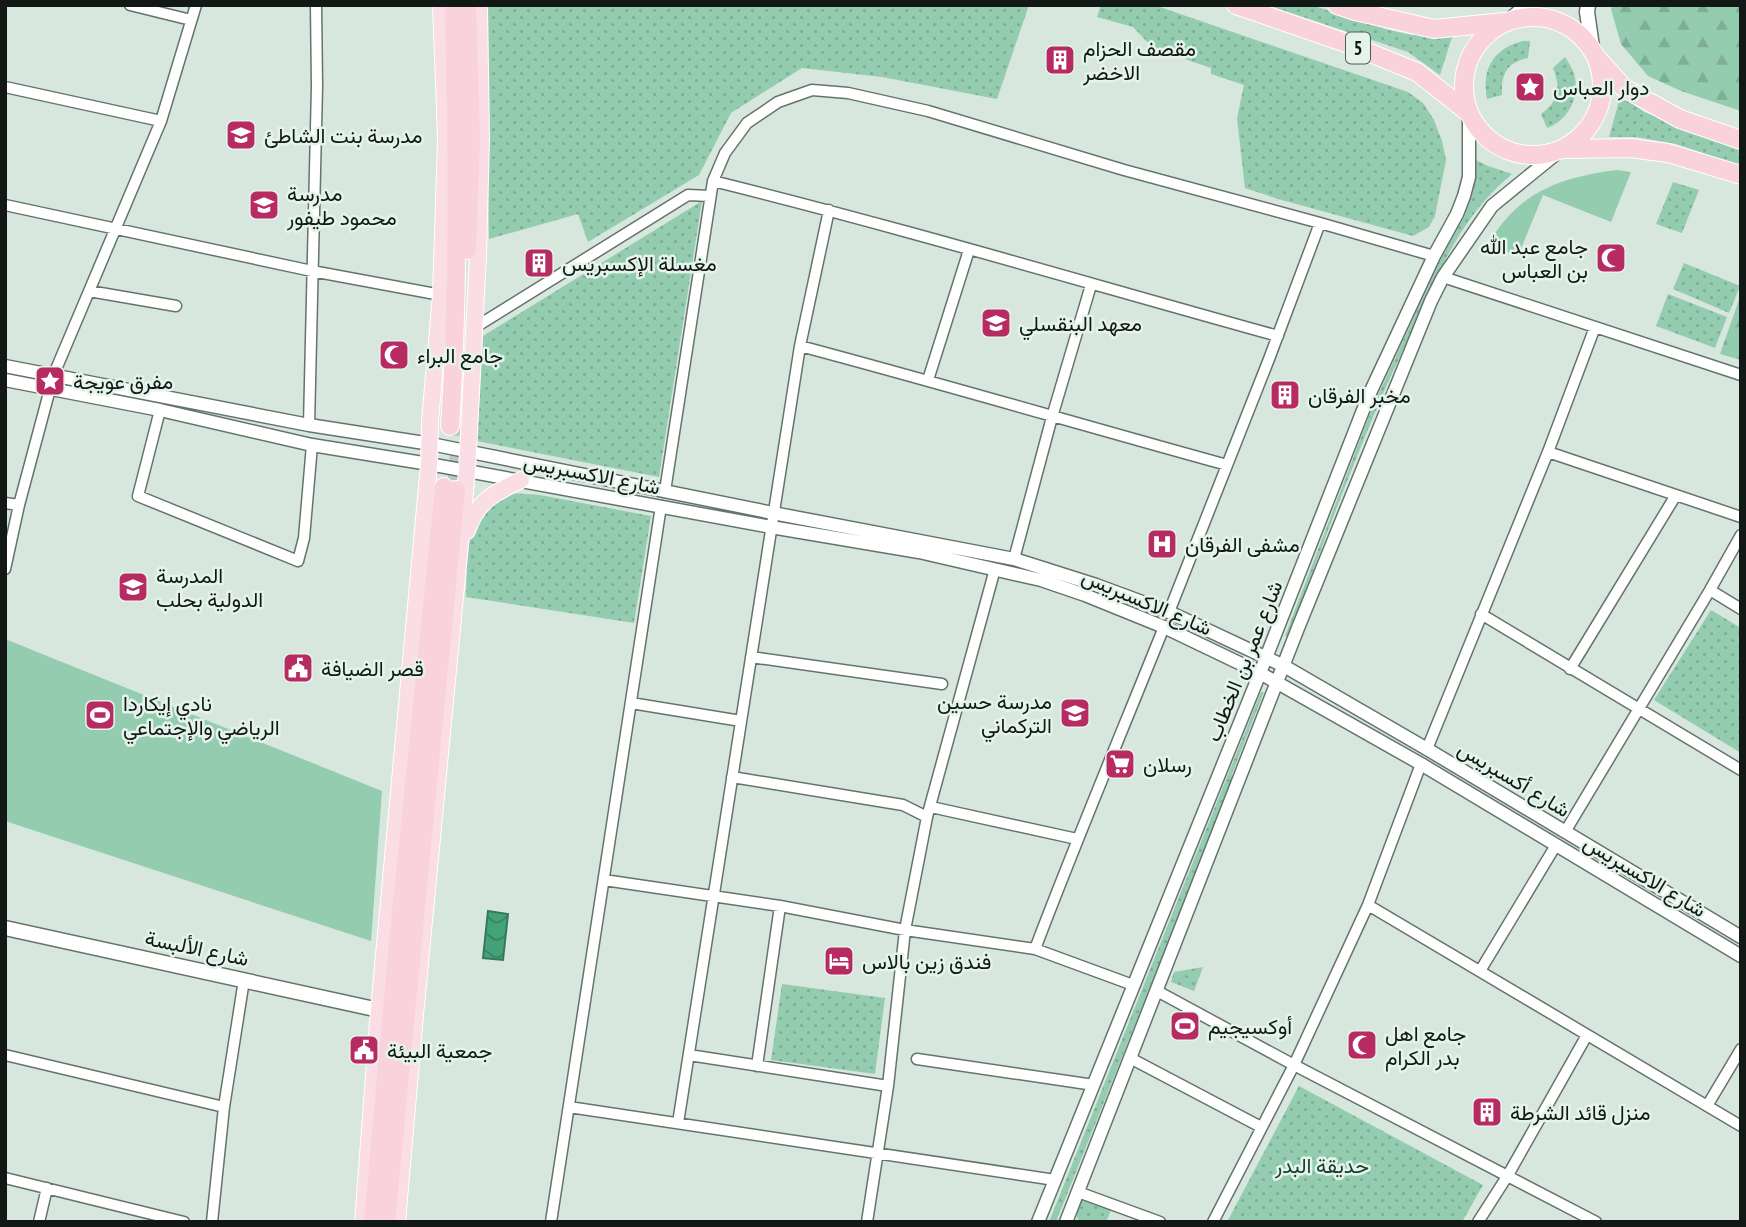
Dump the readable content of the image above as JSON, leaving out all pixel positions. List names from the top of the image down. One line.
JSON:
{"streets":{"highway":["5"],"main road":["شارع الألبسة"],"street":["شارع الاكسبريس","شارع عمر بن الخطاب","شارع أكسبريس"]},"crossings":[["5","شارع عمر بن الخطاب"],["شارع الاكسبريس","شارع عمر بن الخطاب"],["شارع عمر بن الخطاب","شارع أكسبريس"]],"parks":["حديقة البدر"],"places":{"building":["مقصف الحزام الاخضر","مغسلة الإكسبريس","مخبر الفرقان","منزل قائد الشرطة"],"place":["دوار العباس","مفرق عويجة"],"school or university":["مدرسة بنت الشاطئ","مدرسة محمود طيفور","معهد البنقسلي","المدرسة الدولية بحلب","مدرسة حسين التركماني"],"mosque":["جامع عبد الله بن العباس","جامع البراء","جامع اهل بدر الكرام"],"hospital":["مشفى الفرقان"],"public building":["قصر الضيافة","جمعية البيئة"],"sports":["نادي إيكاردا الرياضي والإجتماعي","أوكسيجيم"],"supermarket":["رسلان"],"hotel":["فندق زين بالاس"]}}
